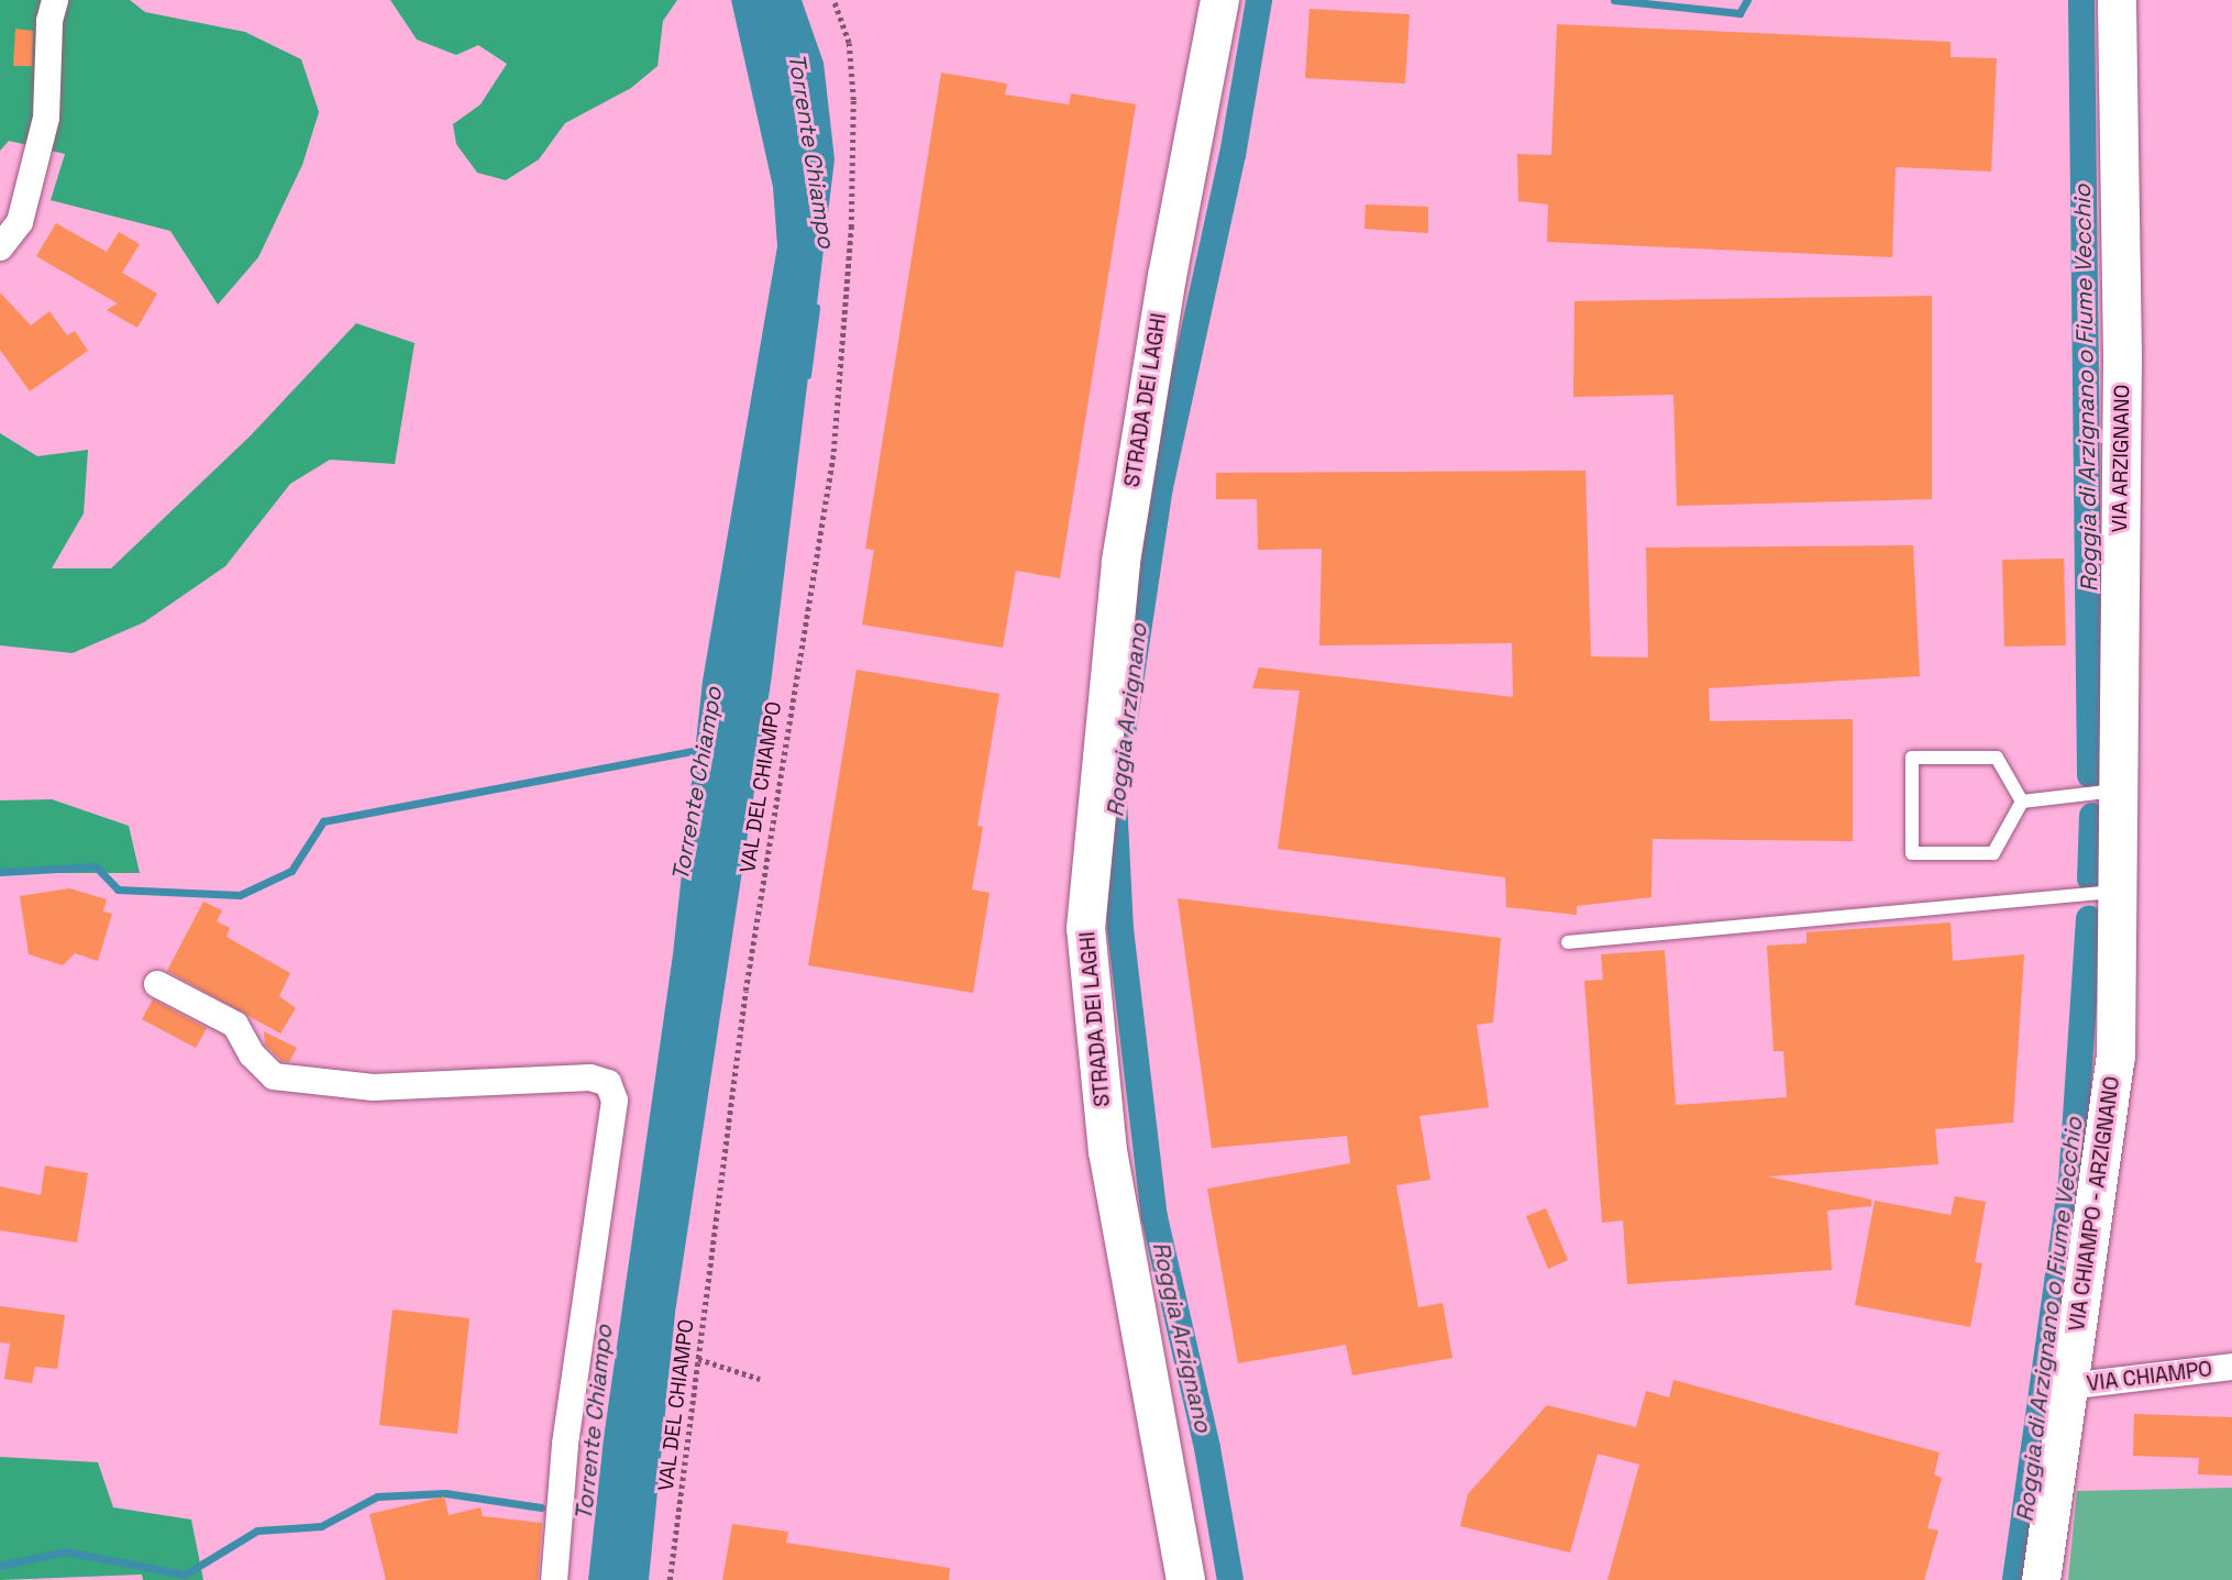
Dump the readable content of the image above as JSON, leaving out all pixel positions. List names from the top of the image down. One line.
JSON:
{"streets":{"street":["STRADA DEI LAGHI","VIA ARZIGNANO","VIA CHIAMPO - ARZIGNANO","VIA CHIAMPO"],"path":["VAL DEL CHIAMPO"]},"crossings":[["VIA ARZIGNANO","VIA CHIAMPO - ARZIGNANO"],["VIA CHIAMPO - ARZIGNANO","VIA CHIAMPO"]],"water":["Torrente Chiampo","Roggia di Arzignano o Fiume Vecchio","Roggia Arzignano"]}
